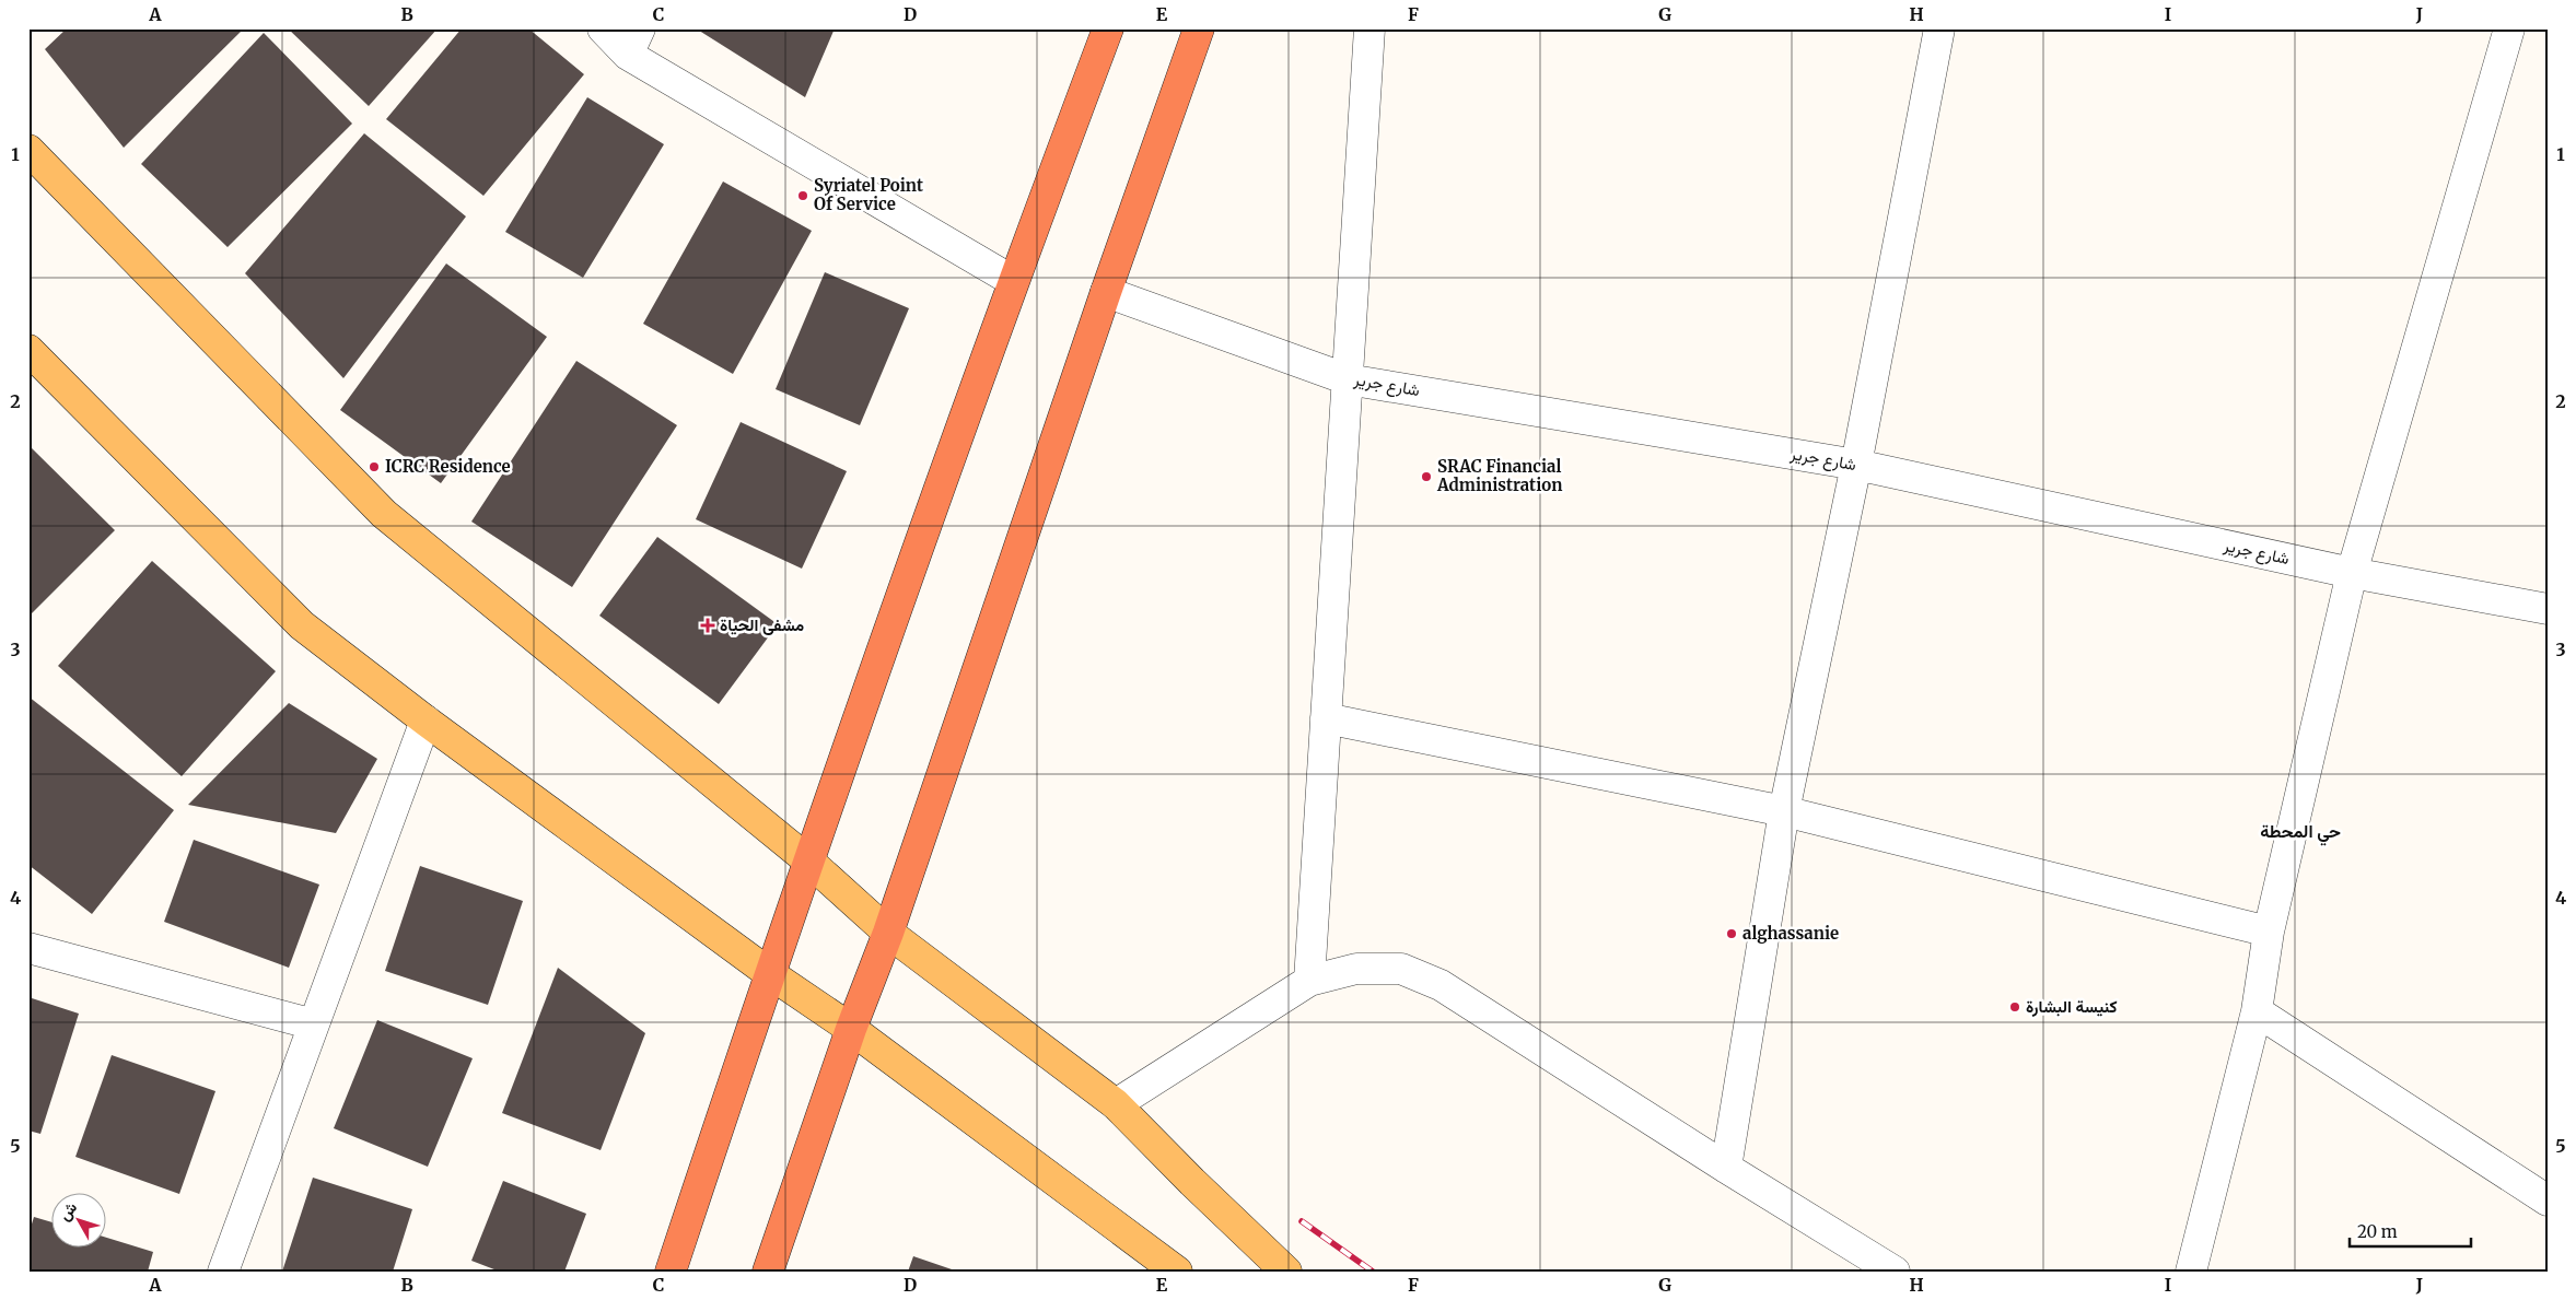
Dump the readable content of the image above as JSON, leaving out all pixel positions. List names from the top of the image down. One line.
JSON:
{"streets":{"street":["شارع جرير"]},"districts":["حي المحطة"],"places":{"other":["Syriatel Point Of Service","ICRC Residence","SRAC Financial Administration","alghassanie","كنيسة البشارة"],"health":["مشفى الحياة"]},"scale_bar":"20 m","north":"top left","grid":{"columns":["A","B","C","D","E","F","G","H","I","J"],"rows":["1","2","3","4","5"]}}
